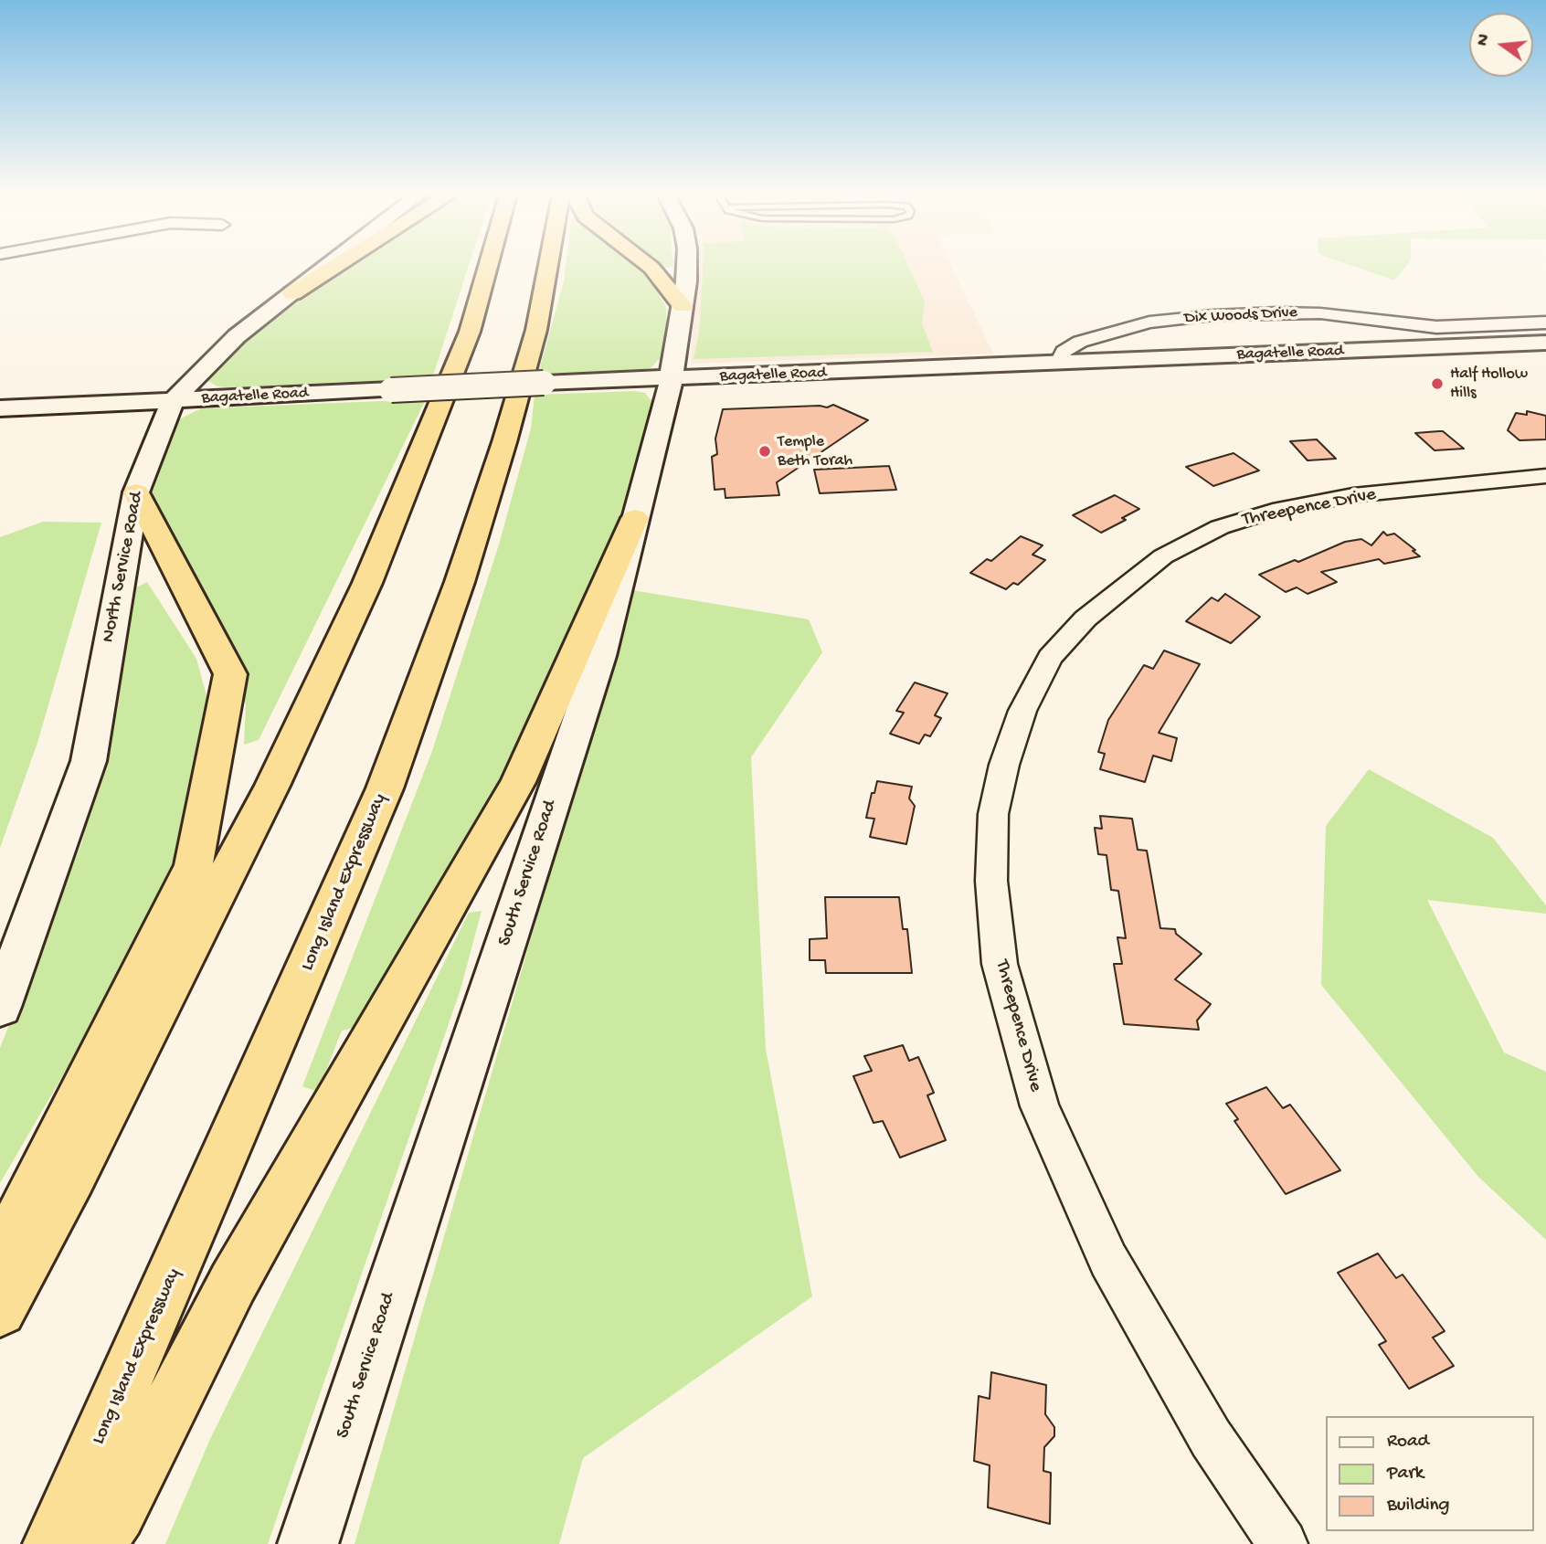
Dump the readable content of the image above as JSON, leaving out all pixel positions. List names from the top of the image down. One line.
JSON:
{"streets":{"highway":["Long Island Expressway"],"main road":["Bagatelle Road","North Service Road","South Service Road"],"street":["Dix Woods Drive","Threepence Drive"]},"crossings":[["Dix Woods Drive","Bagatelle Road"],["Bagatelle Road","North Service Road"],["Bagatelle Road","South Service Road"]],"places":["Half Hollow Hills","Temple Beth Torah"],"legend":["Road","Park","Building"],"north":"left"}
